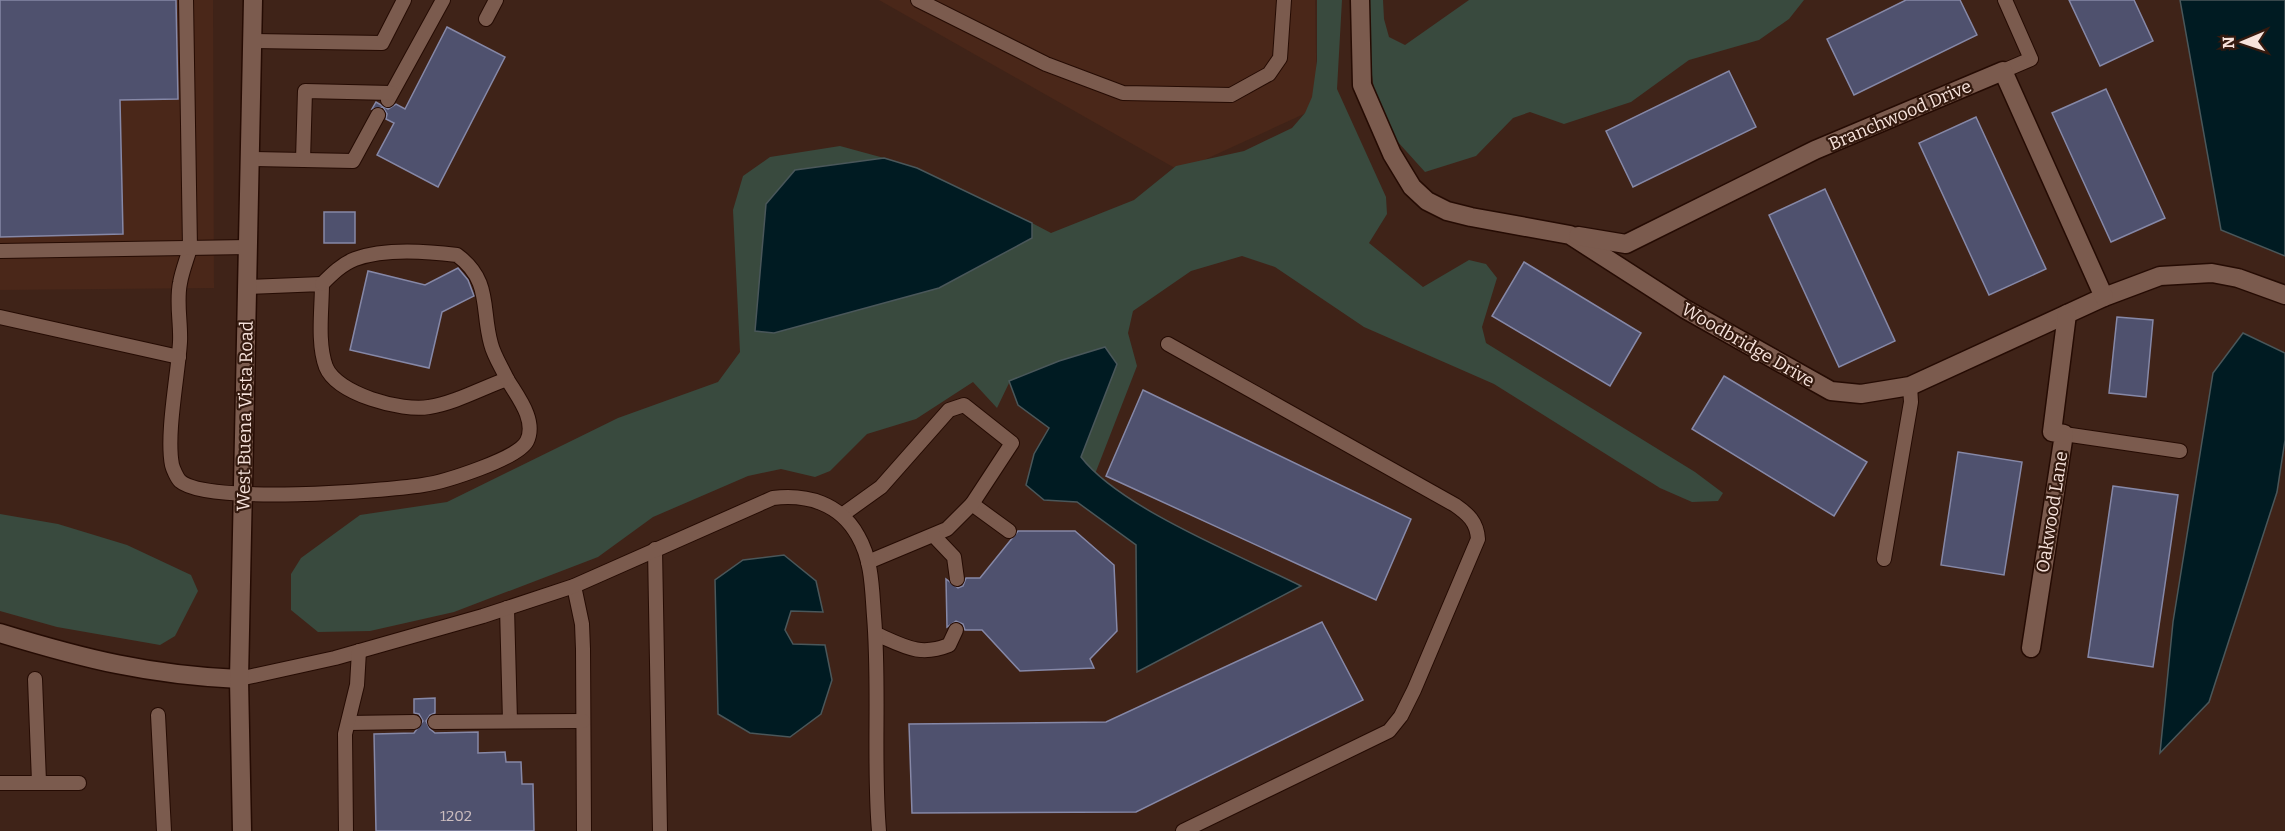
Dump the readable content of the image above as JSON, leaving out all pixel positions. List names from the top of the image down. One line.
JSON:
{"streets":{"street":["Branchwood Drive","Woodbridge Drive","West Buena Vista Road","Oakwood Lane"]},"crossings":[["Branchwood Drive","Woodbridge Drive"],["Woodbridge Drive","Oakwood Lane"]],"house_numbers":["1202"],"north":"left"}
